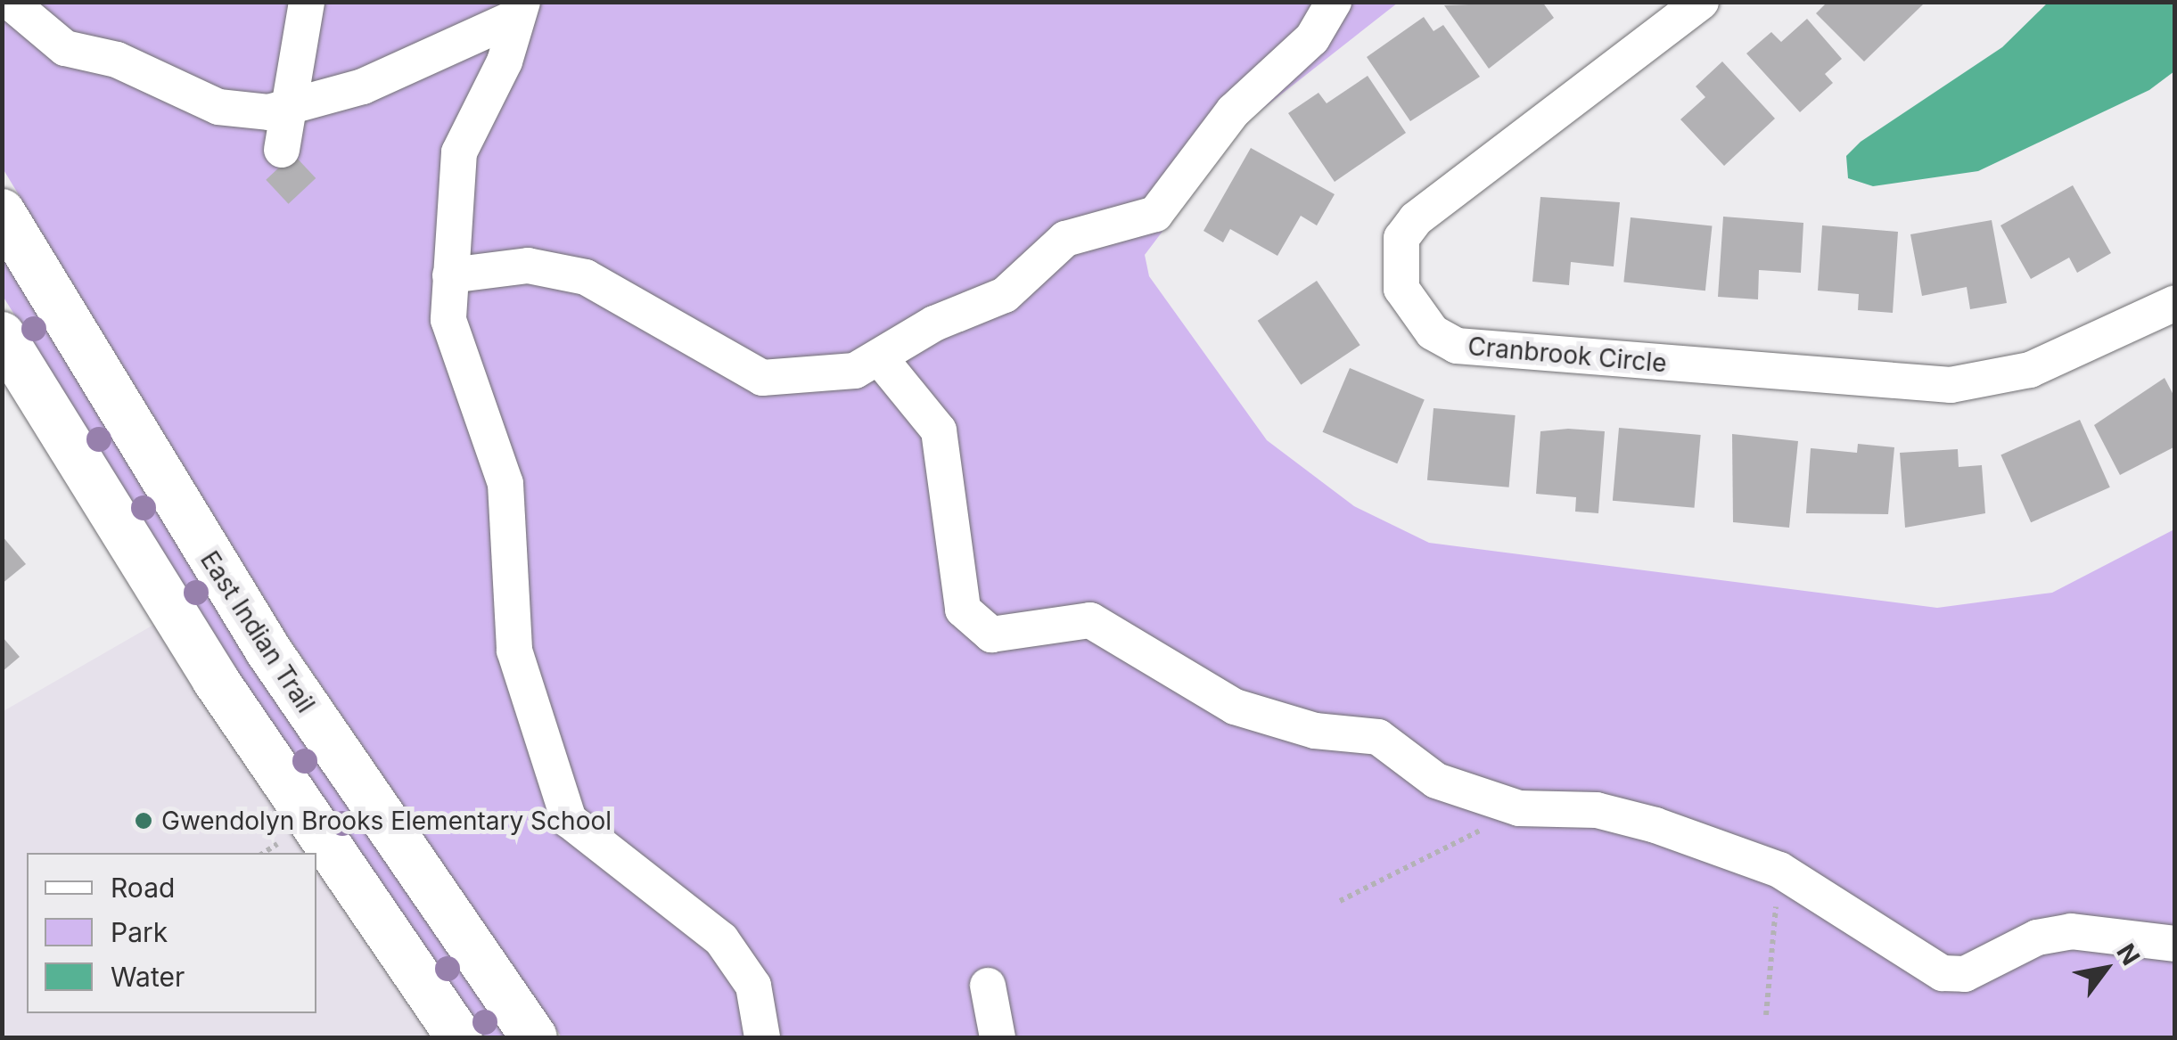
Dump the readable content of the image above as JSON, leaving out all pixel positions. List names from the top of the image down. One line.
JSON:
{"streets":{"main road":["East Indian Trail"],"street":["Cranbrook Circle"]},"places":["Gwendolyn Brooks Elementary School"],"legend":["Road","Park","Water"],"north":"top right"}
